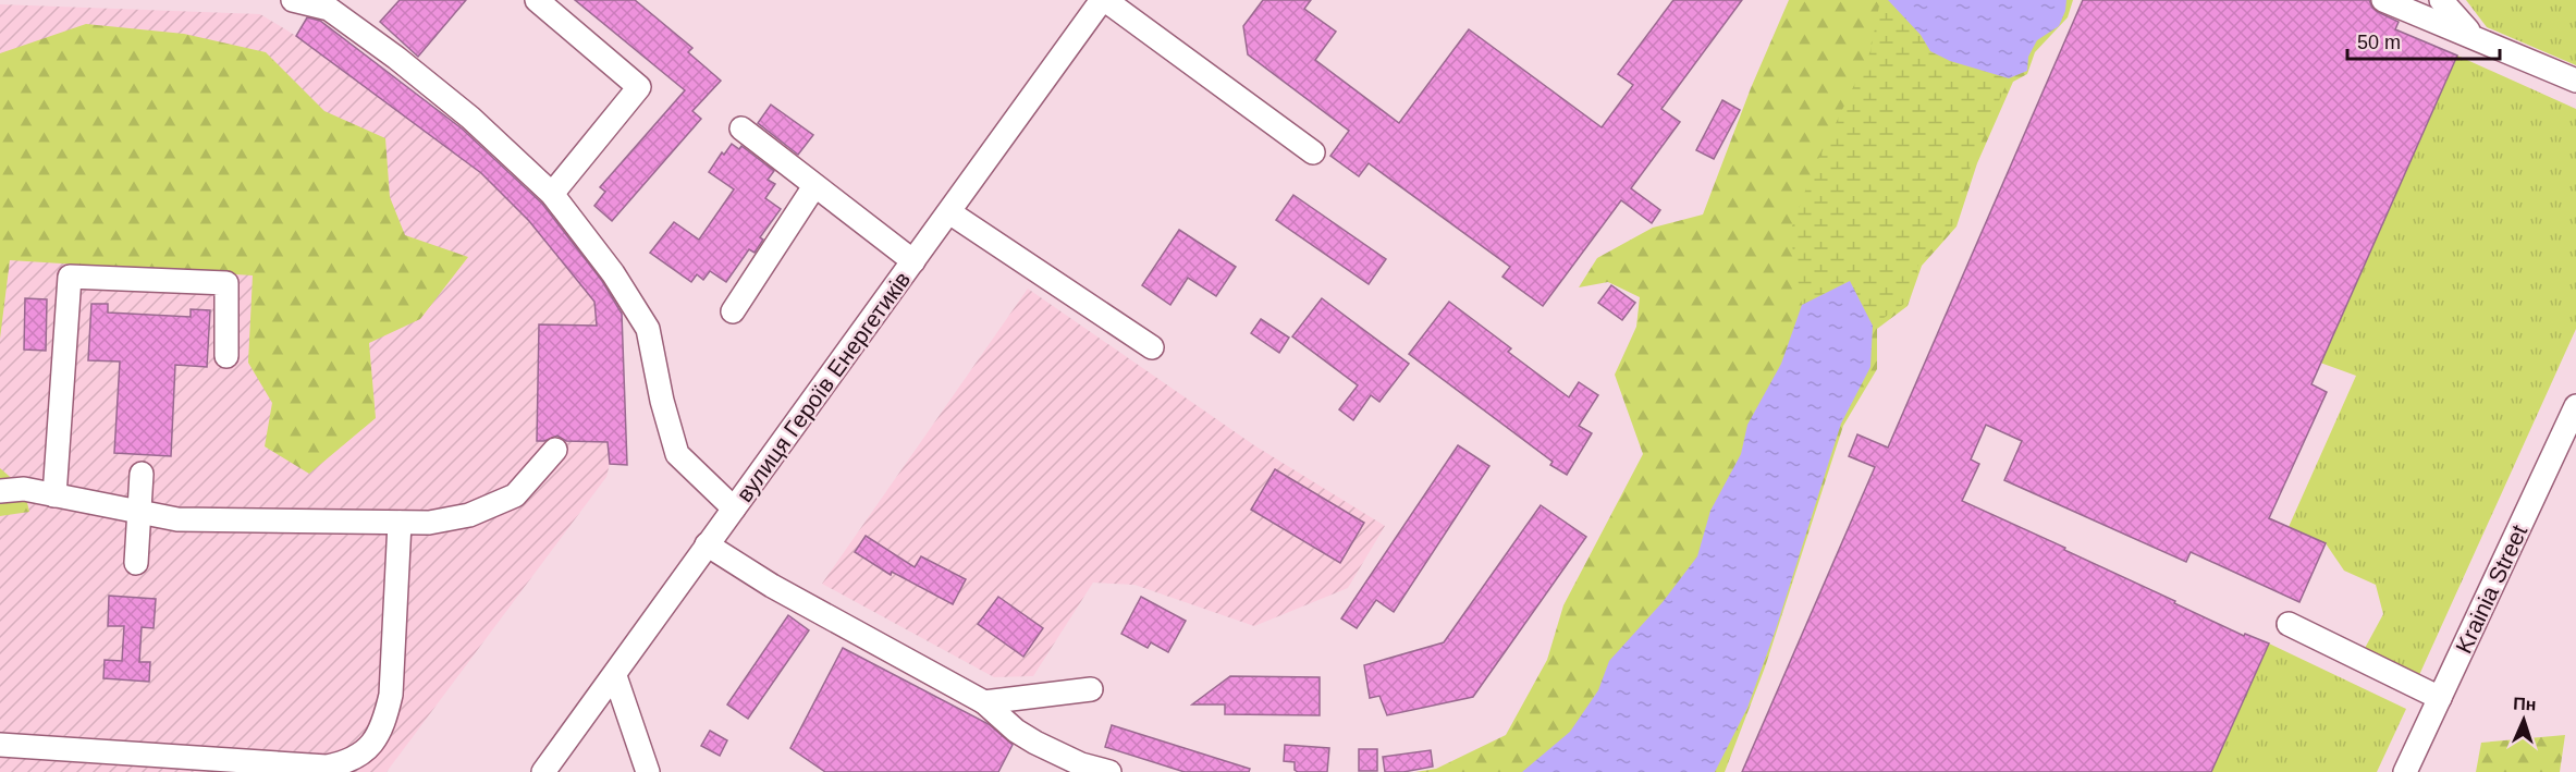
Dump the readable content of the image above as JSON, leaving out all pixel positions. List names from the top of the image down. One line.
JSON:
{"streets":{"street":["вулиця Героїв Енергетиків","Krainia Street"]},"scale_bar":"50 m","north":"top"}
